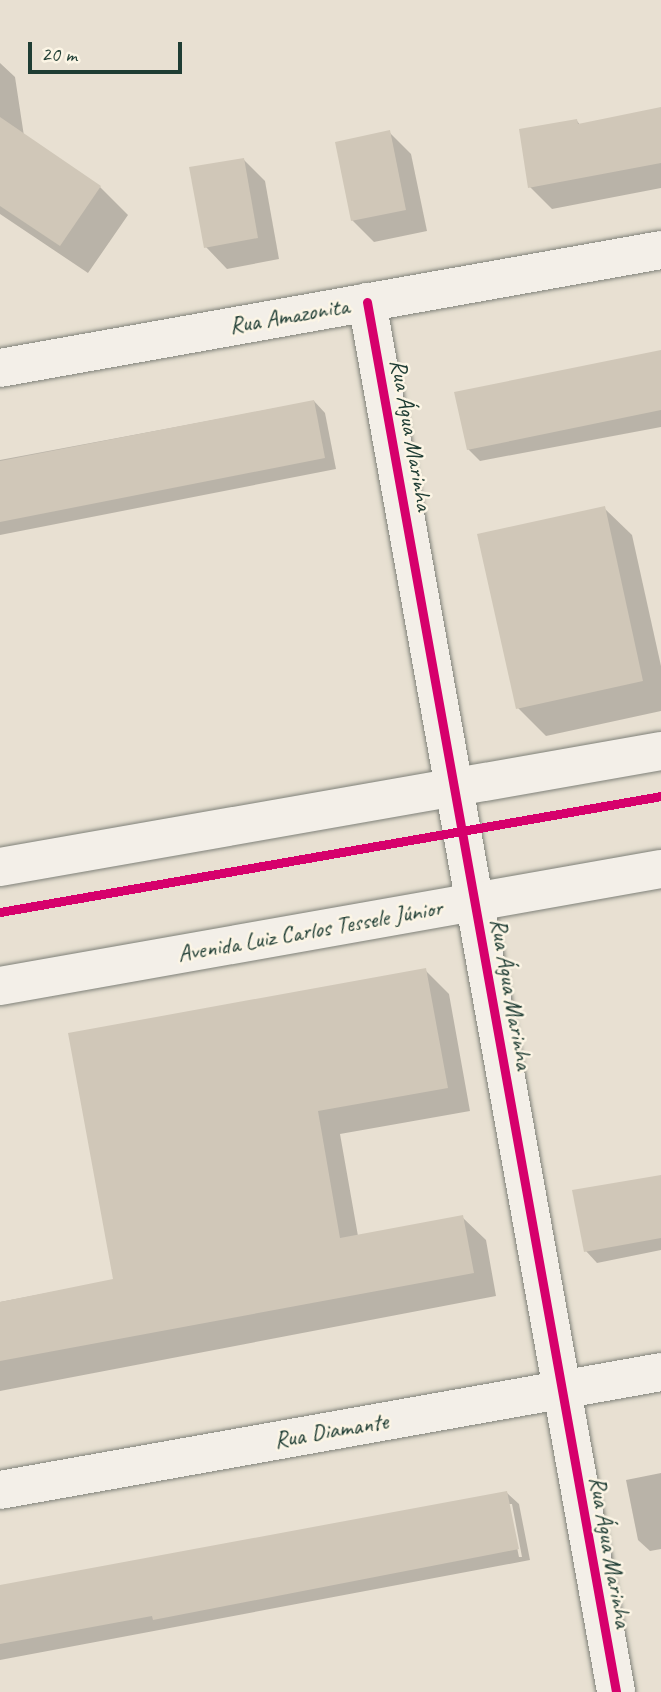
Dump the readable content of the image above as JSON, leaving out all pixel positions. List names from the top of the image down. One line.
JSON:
{"streets":{"street":["Rua Amazonita","Rua Água Marinha","Avenida Luiz Carlos Tessele Júnior","Rua Diamante"]},"crossings":[["Rua Amazonita","Rua Água Marinha"],["Rua Água Marinha","Avenida Luiz Carlos Tessele Júnior"],["Rua Água Marinha","Rua Diamante"]],"scale_bar":"20 m"}
